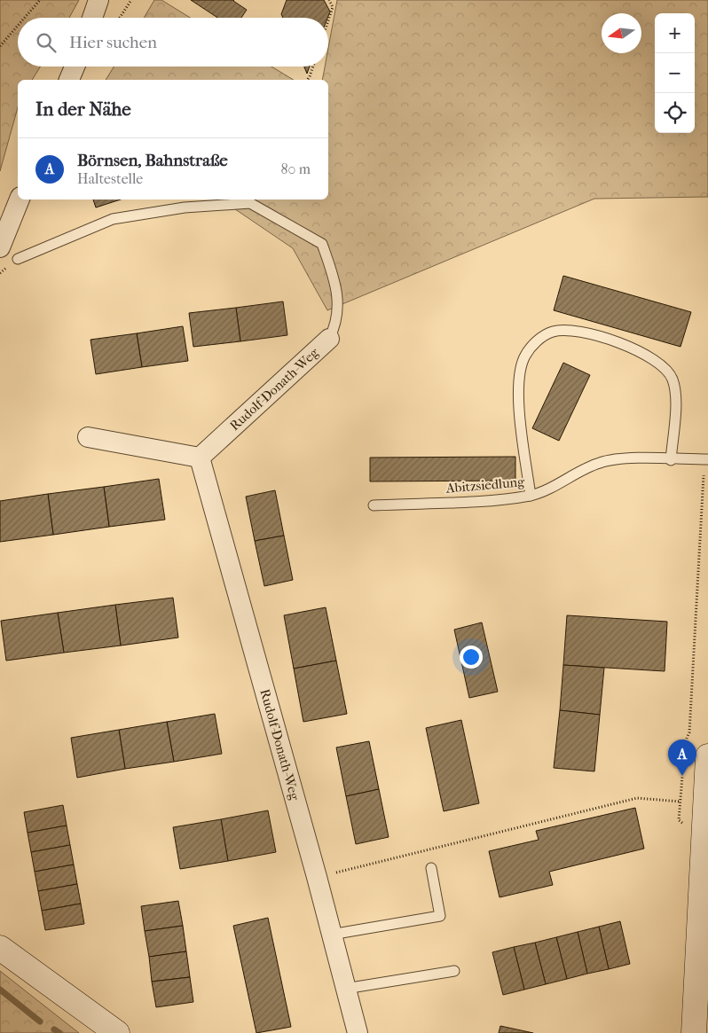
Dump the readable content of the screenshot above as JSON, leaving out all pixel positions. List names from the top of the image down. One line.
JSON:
{"streets":{"street":["Rudolf-Donath-Weg"],"lane":["Abitzsiedlung"]},"north":"left","page":{"map_buttons":["+","−"],"search":"Hier suchen","heading":"In der Nähe","list":[{"mark":"A","name":"Börnsen, Bahnstraße","note":"Haltestelle","value":"80 m"}],"pins":"A"}}
